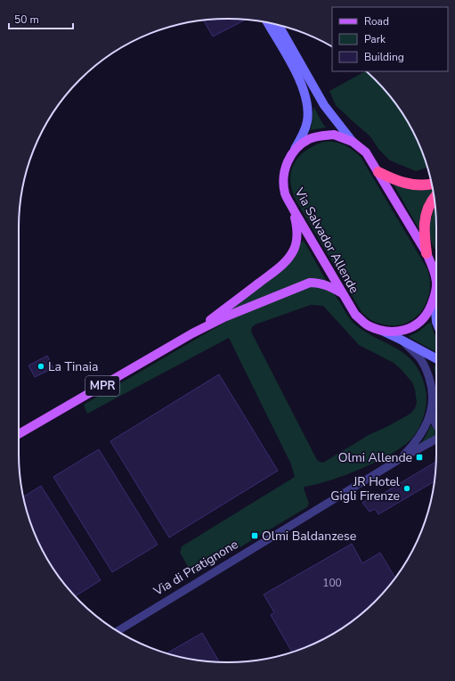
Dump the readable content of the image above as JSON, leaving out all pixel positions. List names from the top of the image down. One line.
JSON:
{"streets":{"main road":["Via Salvador Allende","MPR"],"street":["Via di Pratignone"]},"crossings":[["Via Salvador Allende","MPR"]],"places":{"other":["La Tinaia","JR Hotel Gigli Firenze"],"transit":["Olmi Allende","Olmi Baldanzese"]},"house_numbers":["100"],"legend":["Road","Park","Building"],"scale_bar":"50 m"}
